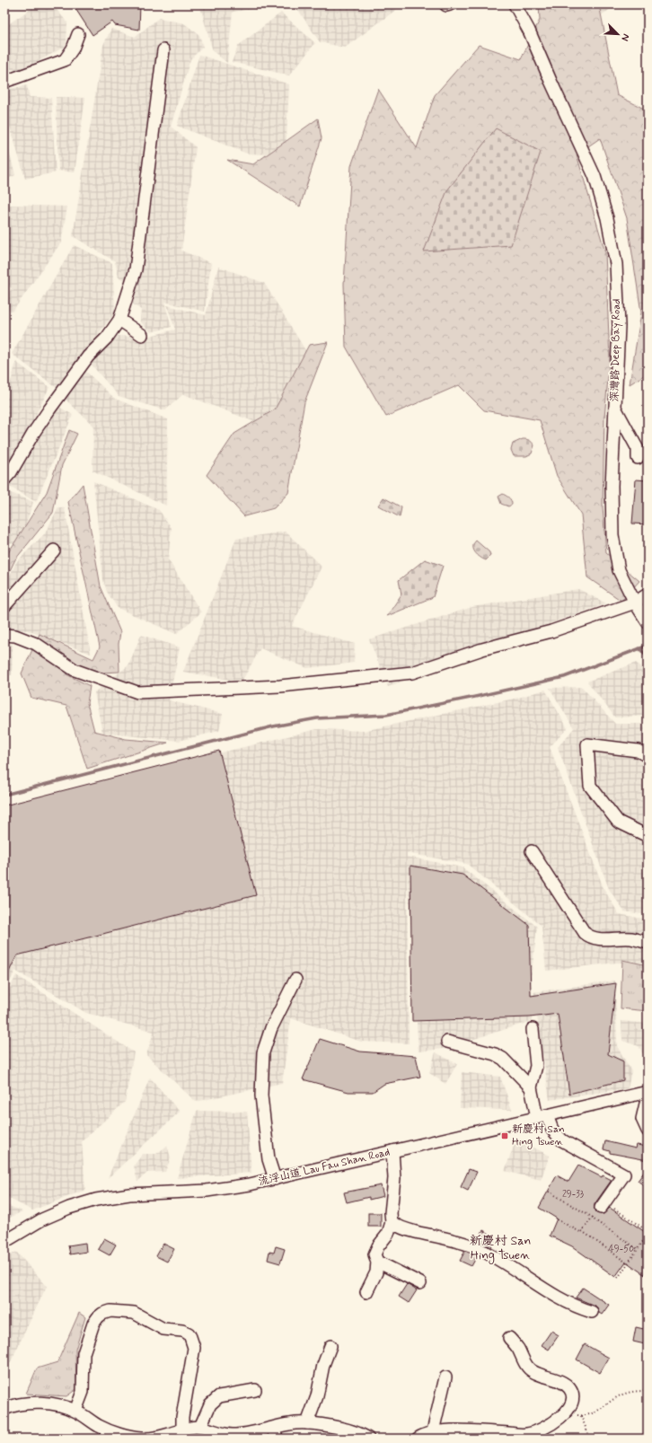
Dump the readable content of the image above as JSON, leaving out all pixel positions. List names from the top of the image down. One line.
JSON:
{"streets":{"street":["深灣路 Deep Bay Road","流浮山道 Lau Fau Shan Road"]},"districts":["新慶村 San Hing Tsuen"],"places":{"transit":["新慶村 San Hing Tsuen"]},"house_numbers":["29-33","49-50"],"north":"bottom right"}
